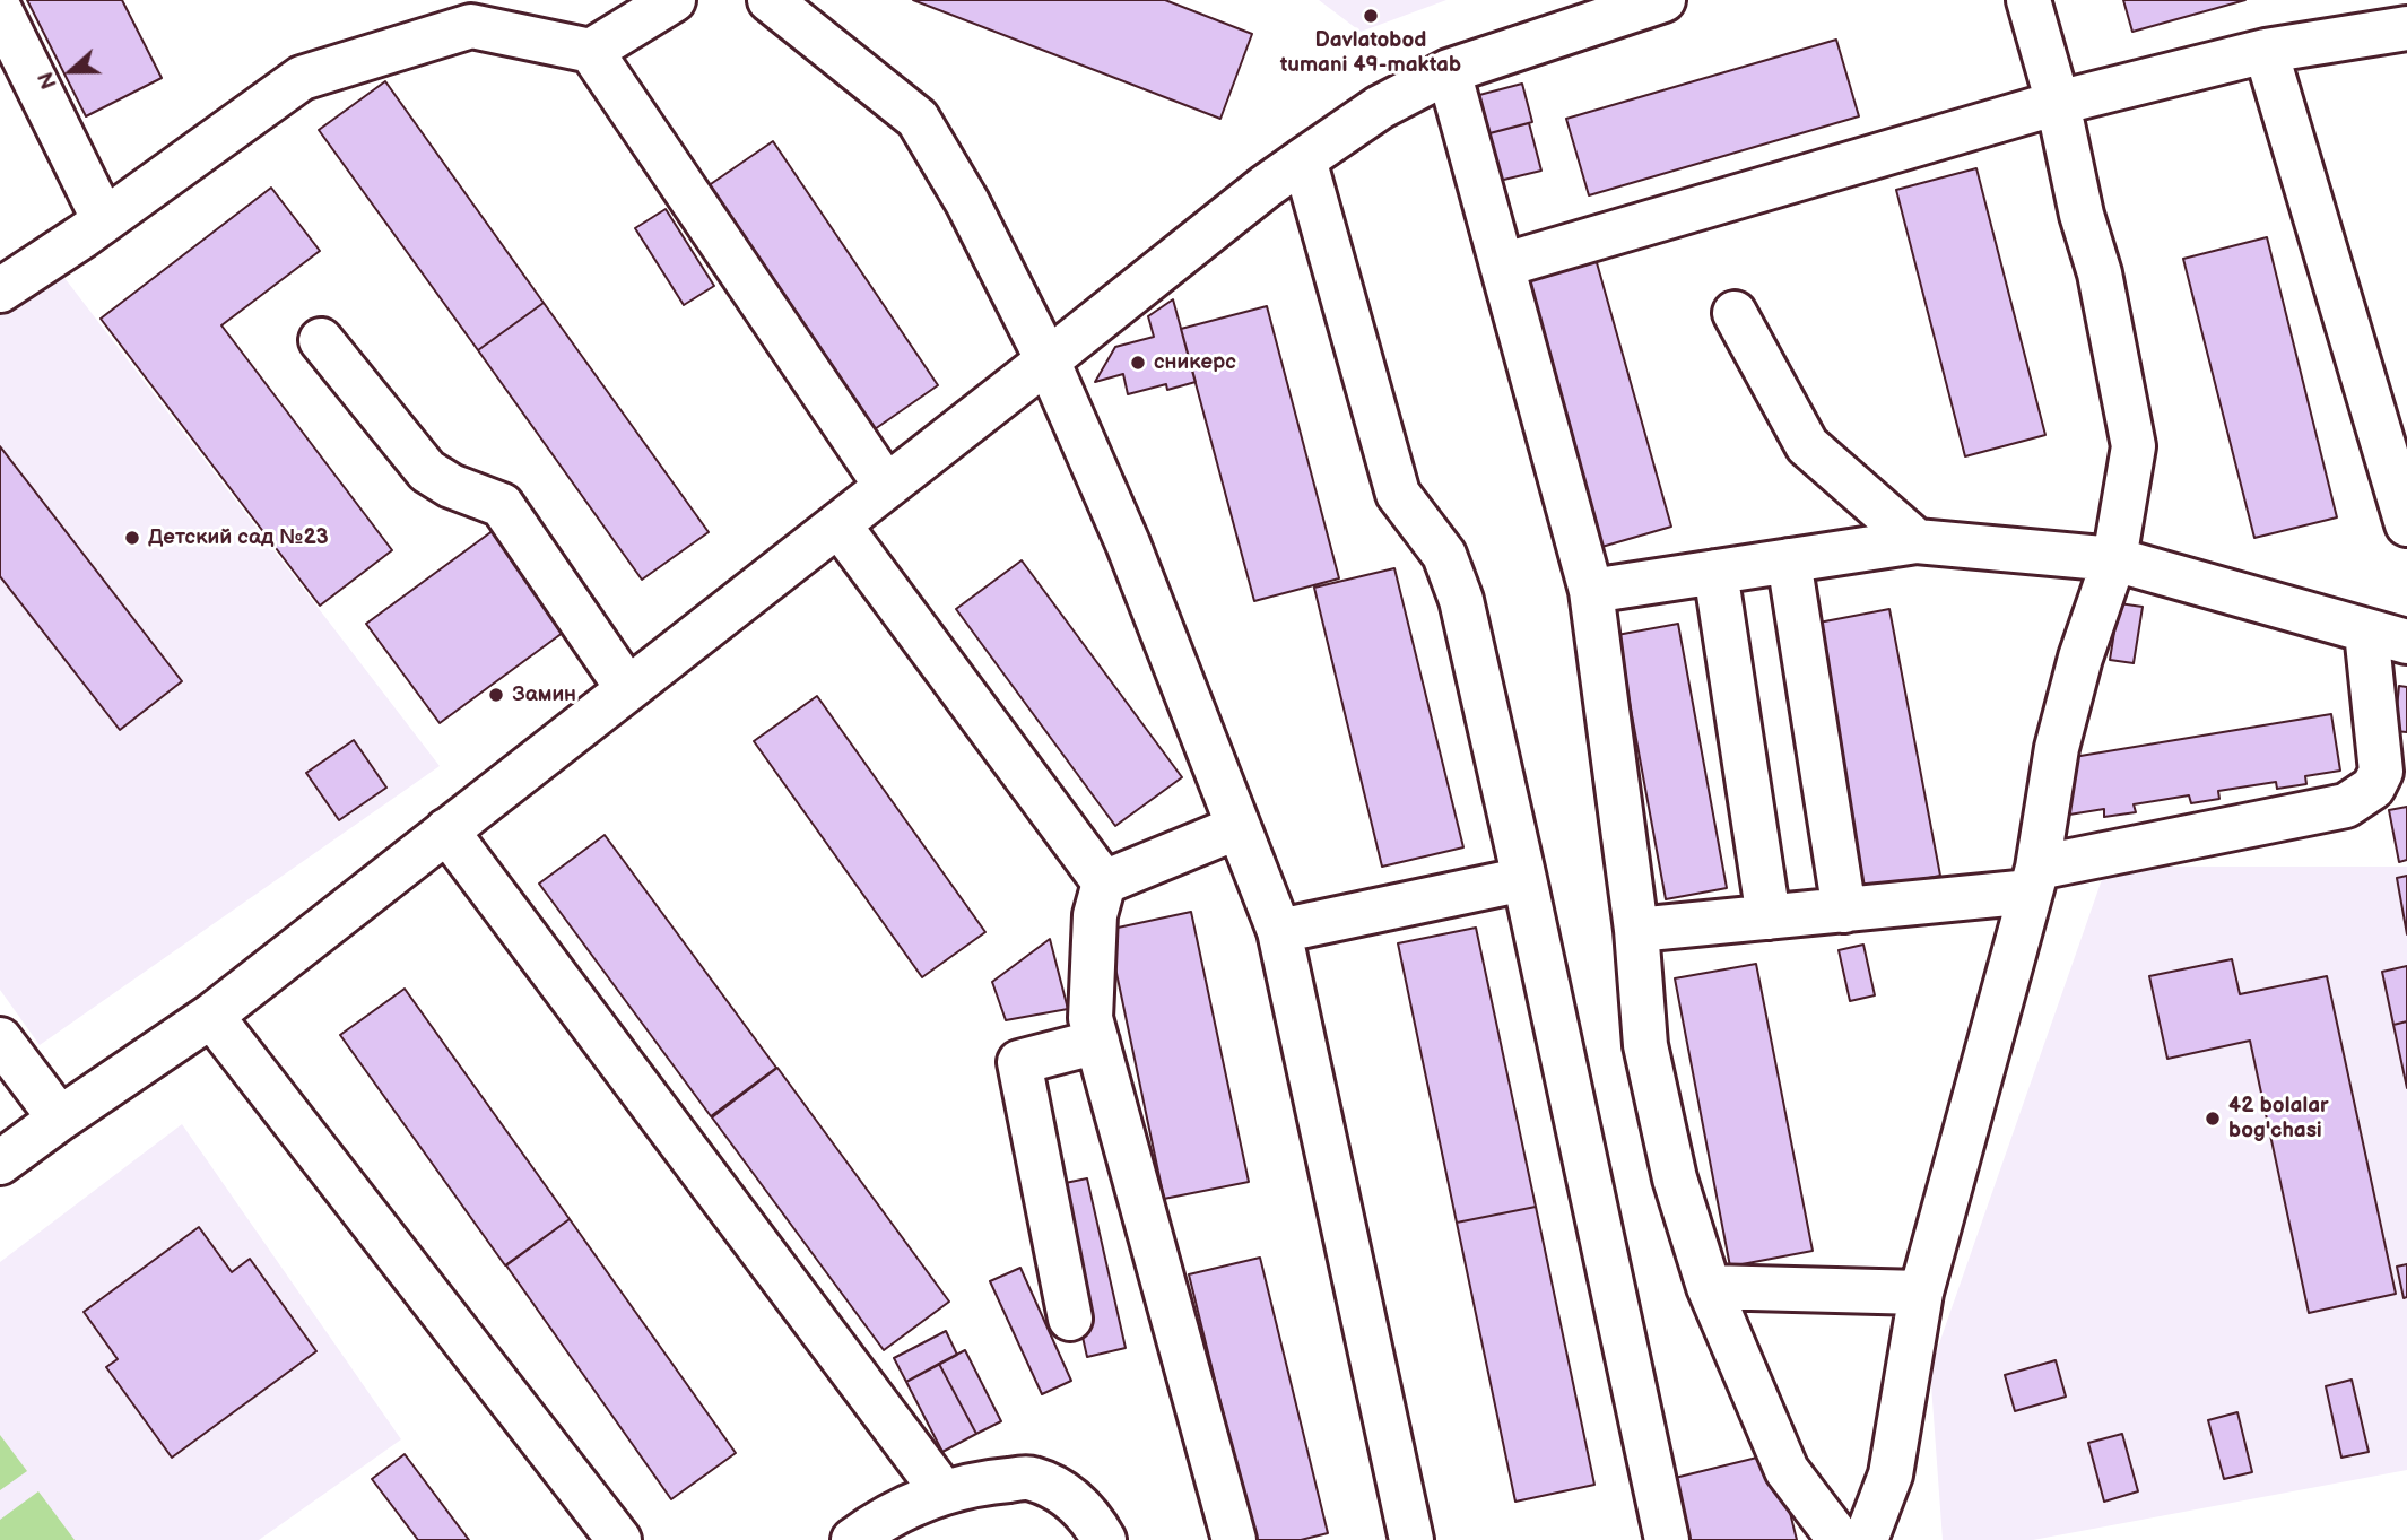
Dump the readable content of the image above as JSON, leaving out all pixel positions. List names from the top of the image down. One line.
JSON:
{"places":["Davlatobod tumani 49-maktab","сникерс","Детский сад №23","Замин","42 bolalar bog'chasi"],"north":"left"}
